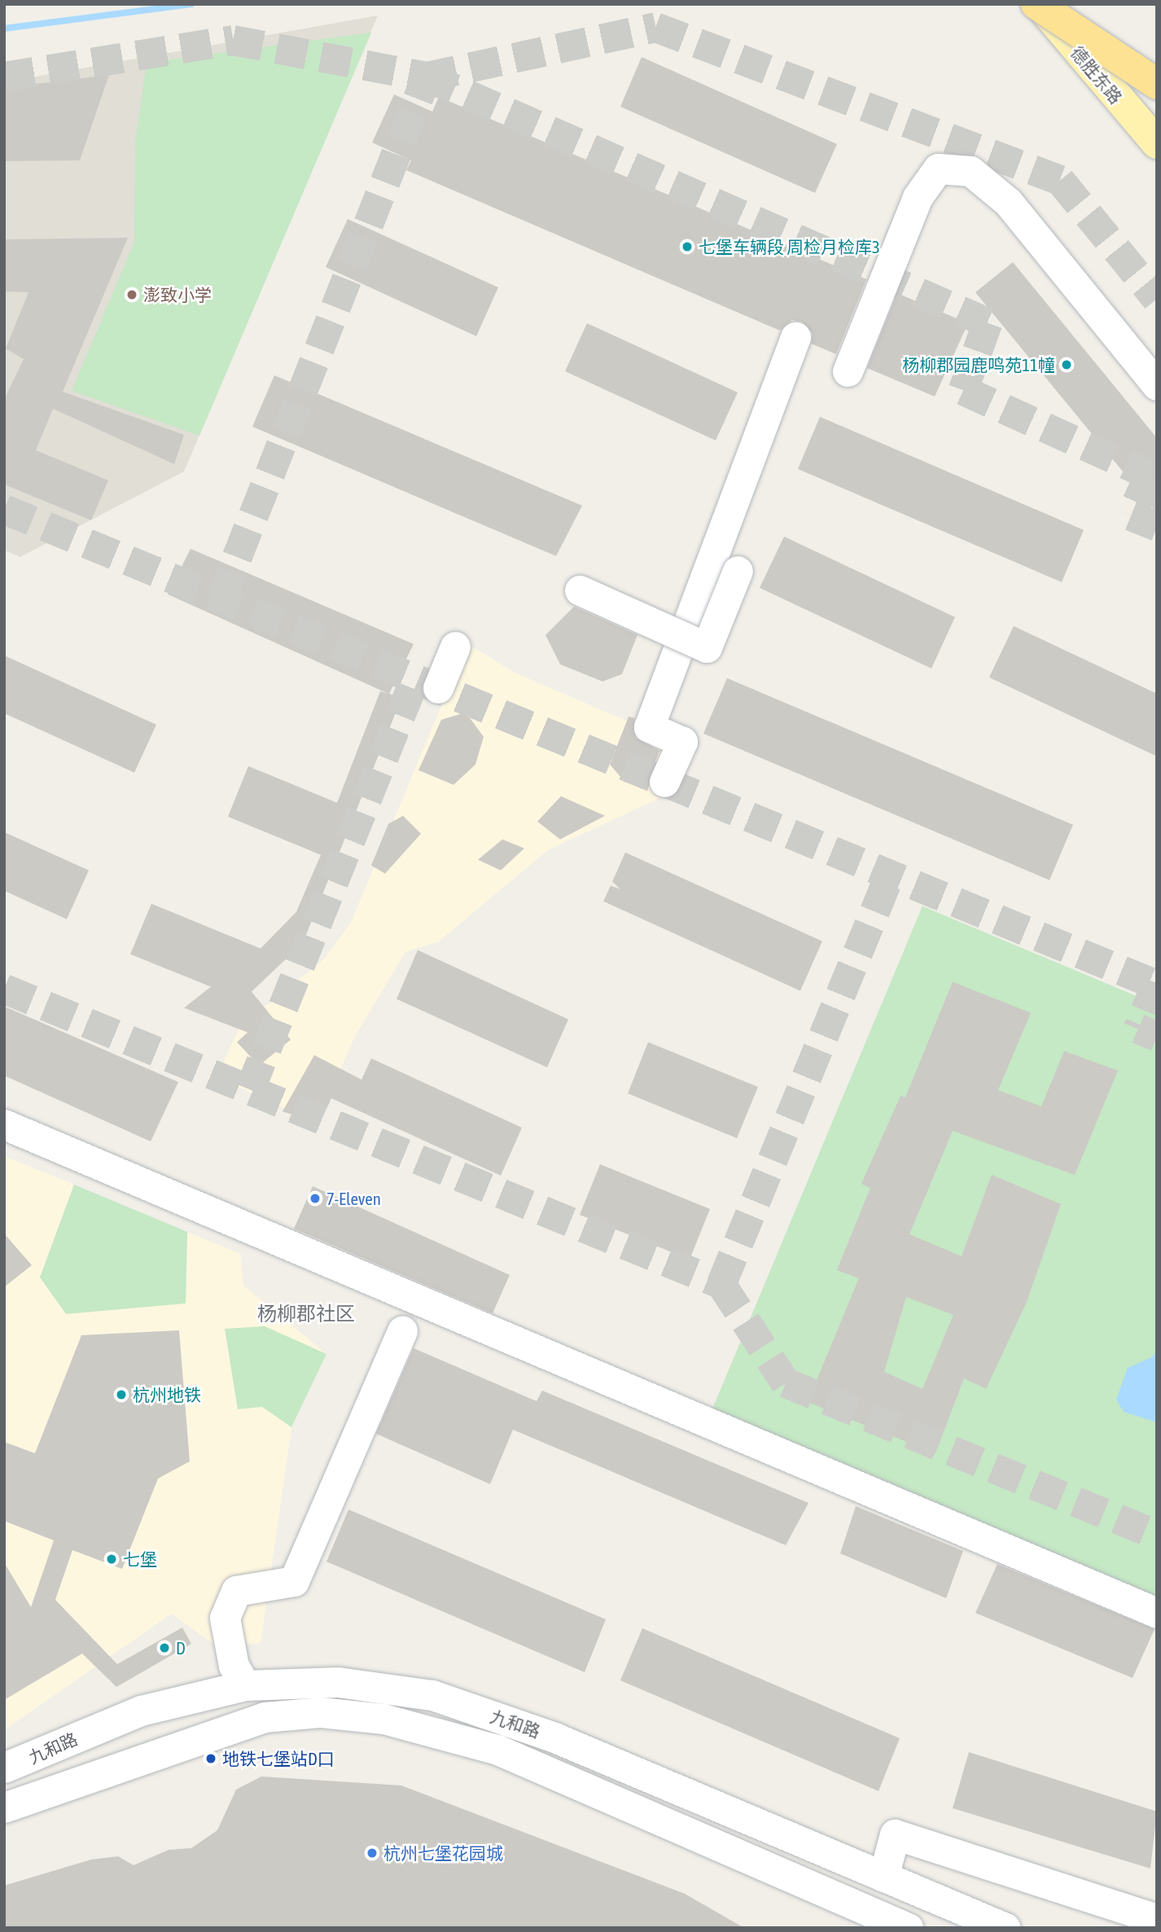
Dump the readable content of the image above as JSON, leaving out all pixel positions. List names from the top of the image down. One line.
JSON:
{"streets":{"main road":["德胜东路"],"street":["九和路"]},"districts":["杨柳郡社区"],"places":["七堡车辆段 周检月检库3","澎致小学","杨柳郡园鹿鸣苑11幢","7-Eleven","杭州地铁","七堡","D","地铁七堡站D口","杭州七堡花园城"]}
